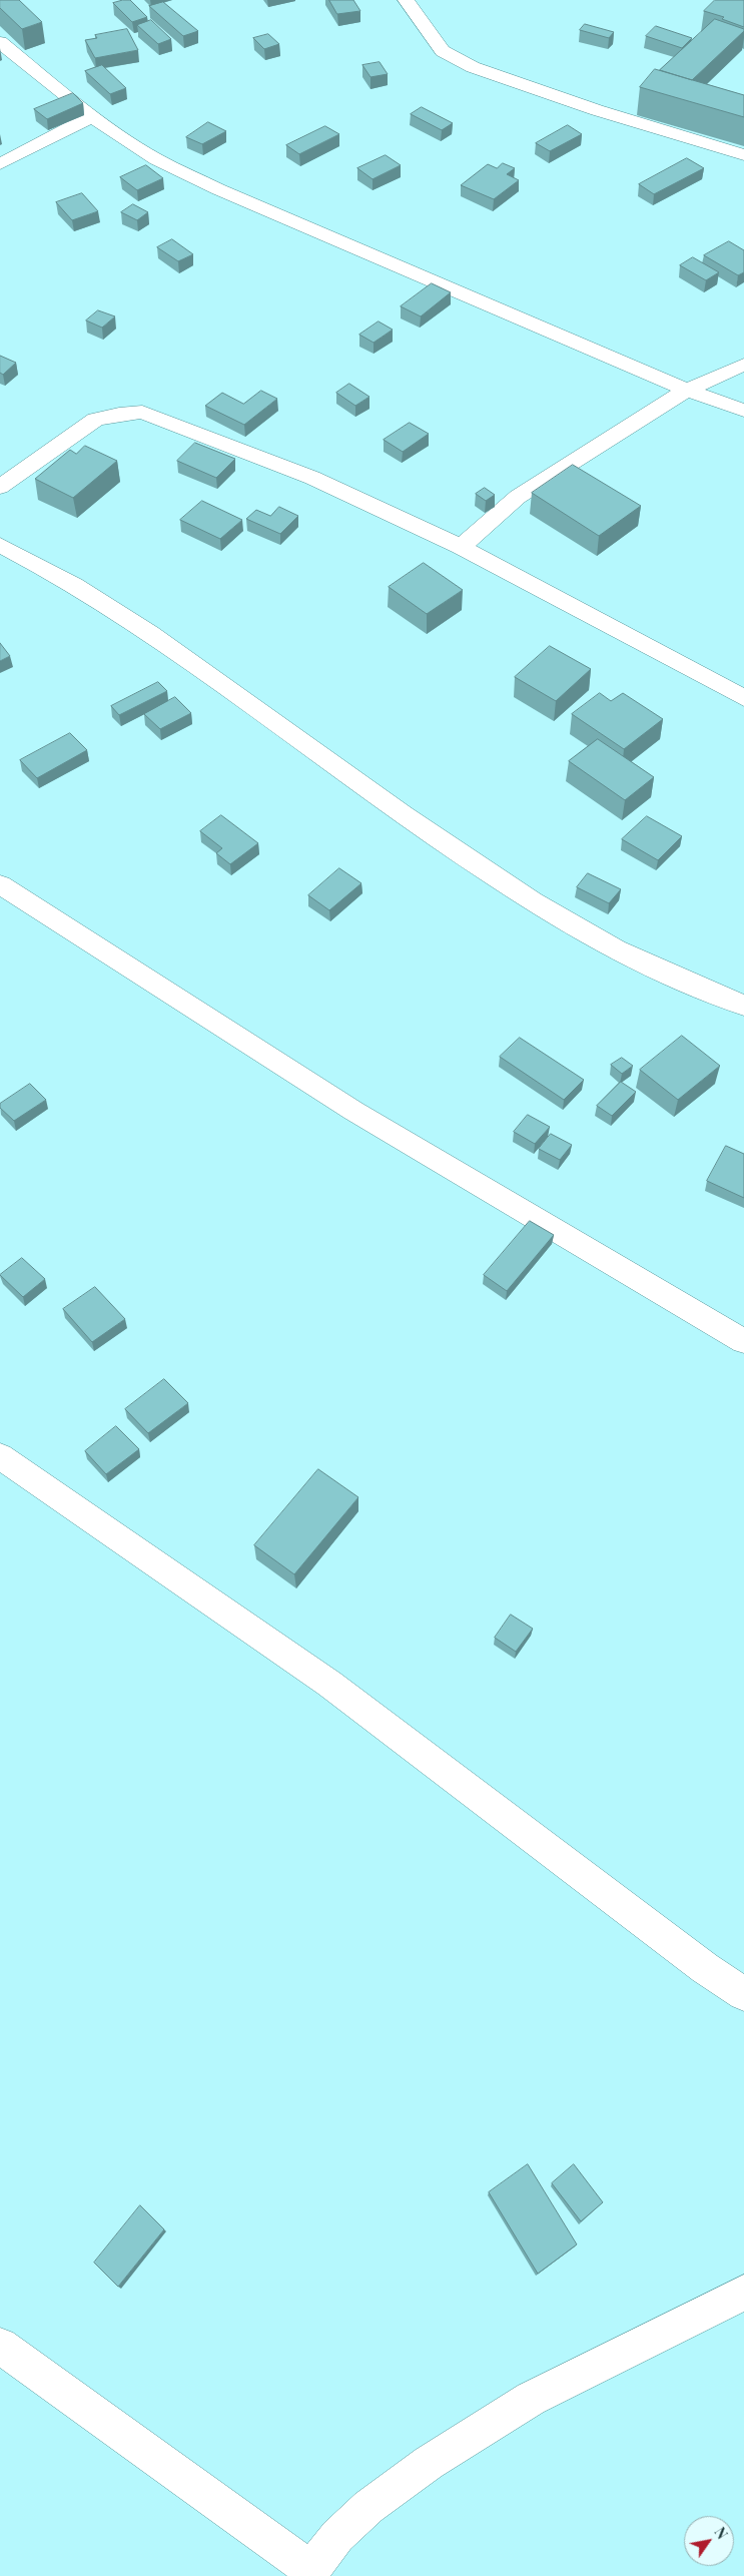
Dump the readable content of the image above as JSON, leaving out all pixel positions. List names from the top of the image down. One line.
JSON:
{"north":"top right"}
